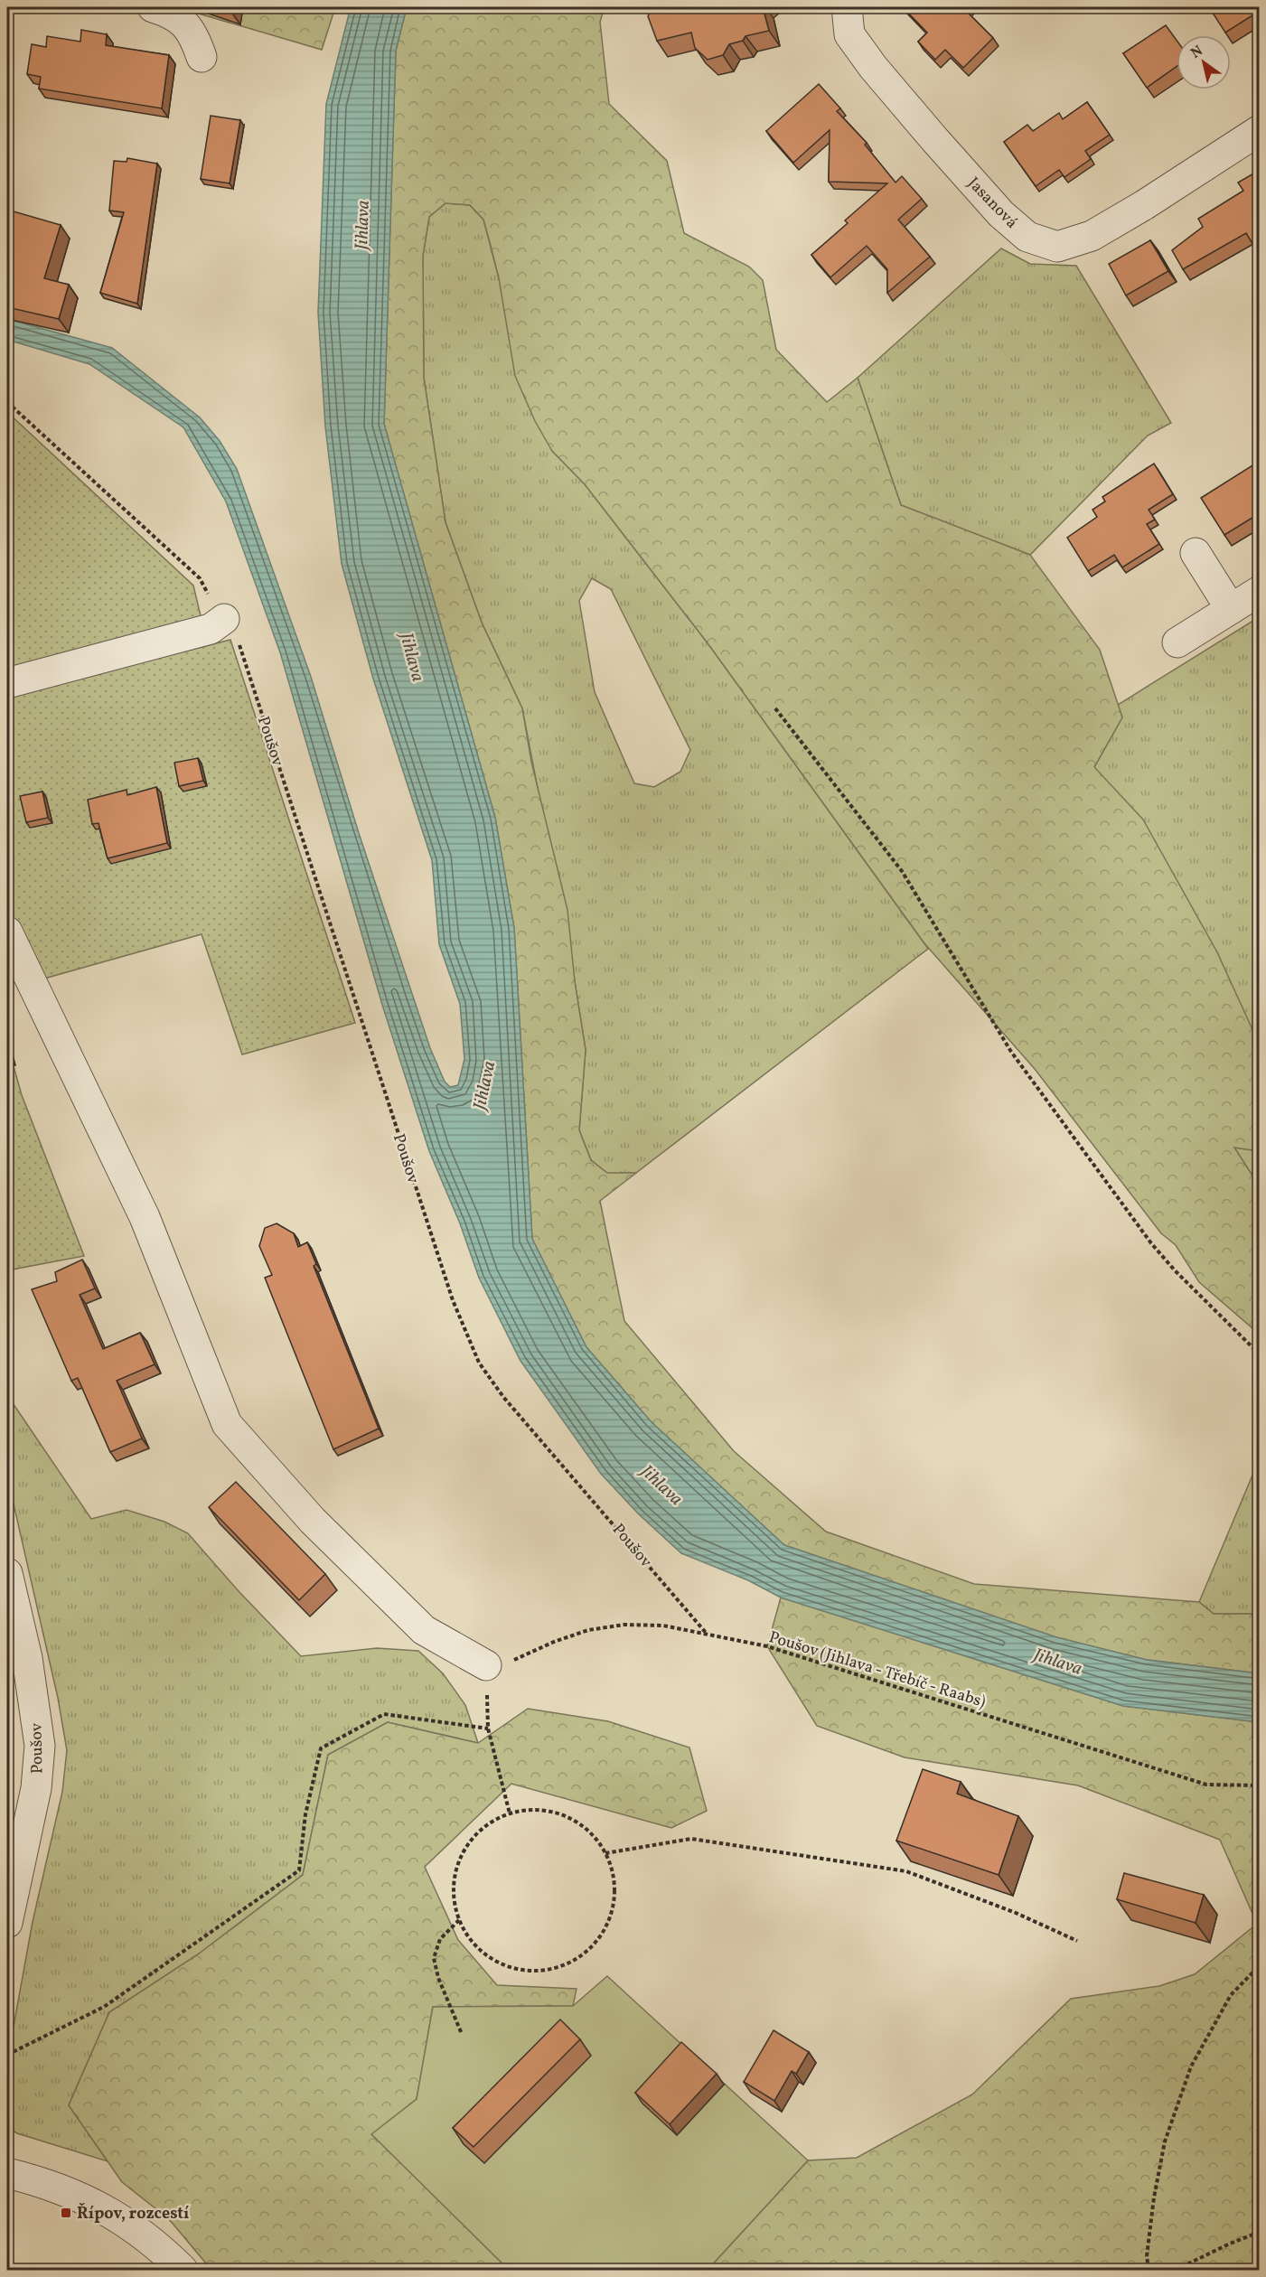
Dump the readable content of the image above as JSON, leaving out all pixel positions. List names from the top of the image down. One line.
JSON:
{"streets":{"street":["Jasanová","Poušov"],"path":["Poušov (Jihlava - Třebíč - Raabs)"]},"crossings":[["Poušov","Poušov (Jihlava - Třebíč - Raabs)"]],"water":["Jihlava"],"places":{"transit":["Řípov, rozcestí"]},"north":"top left"}
